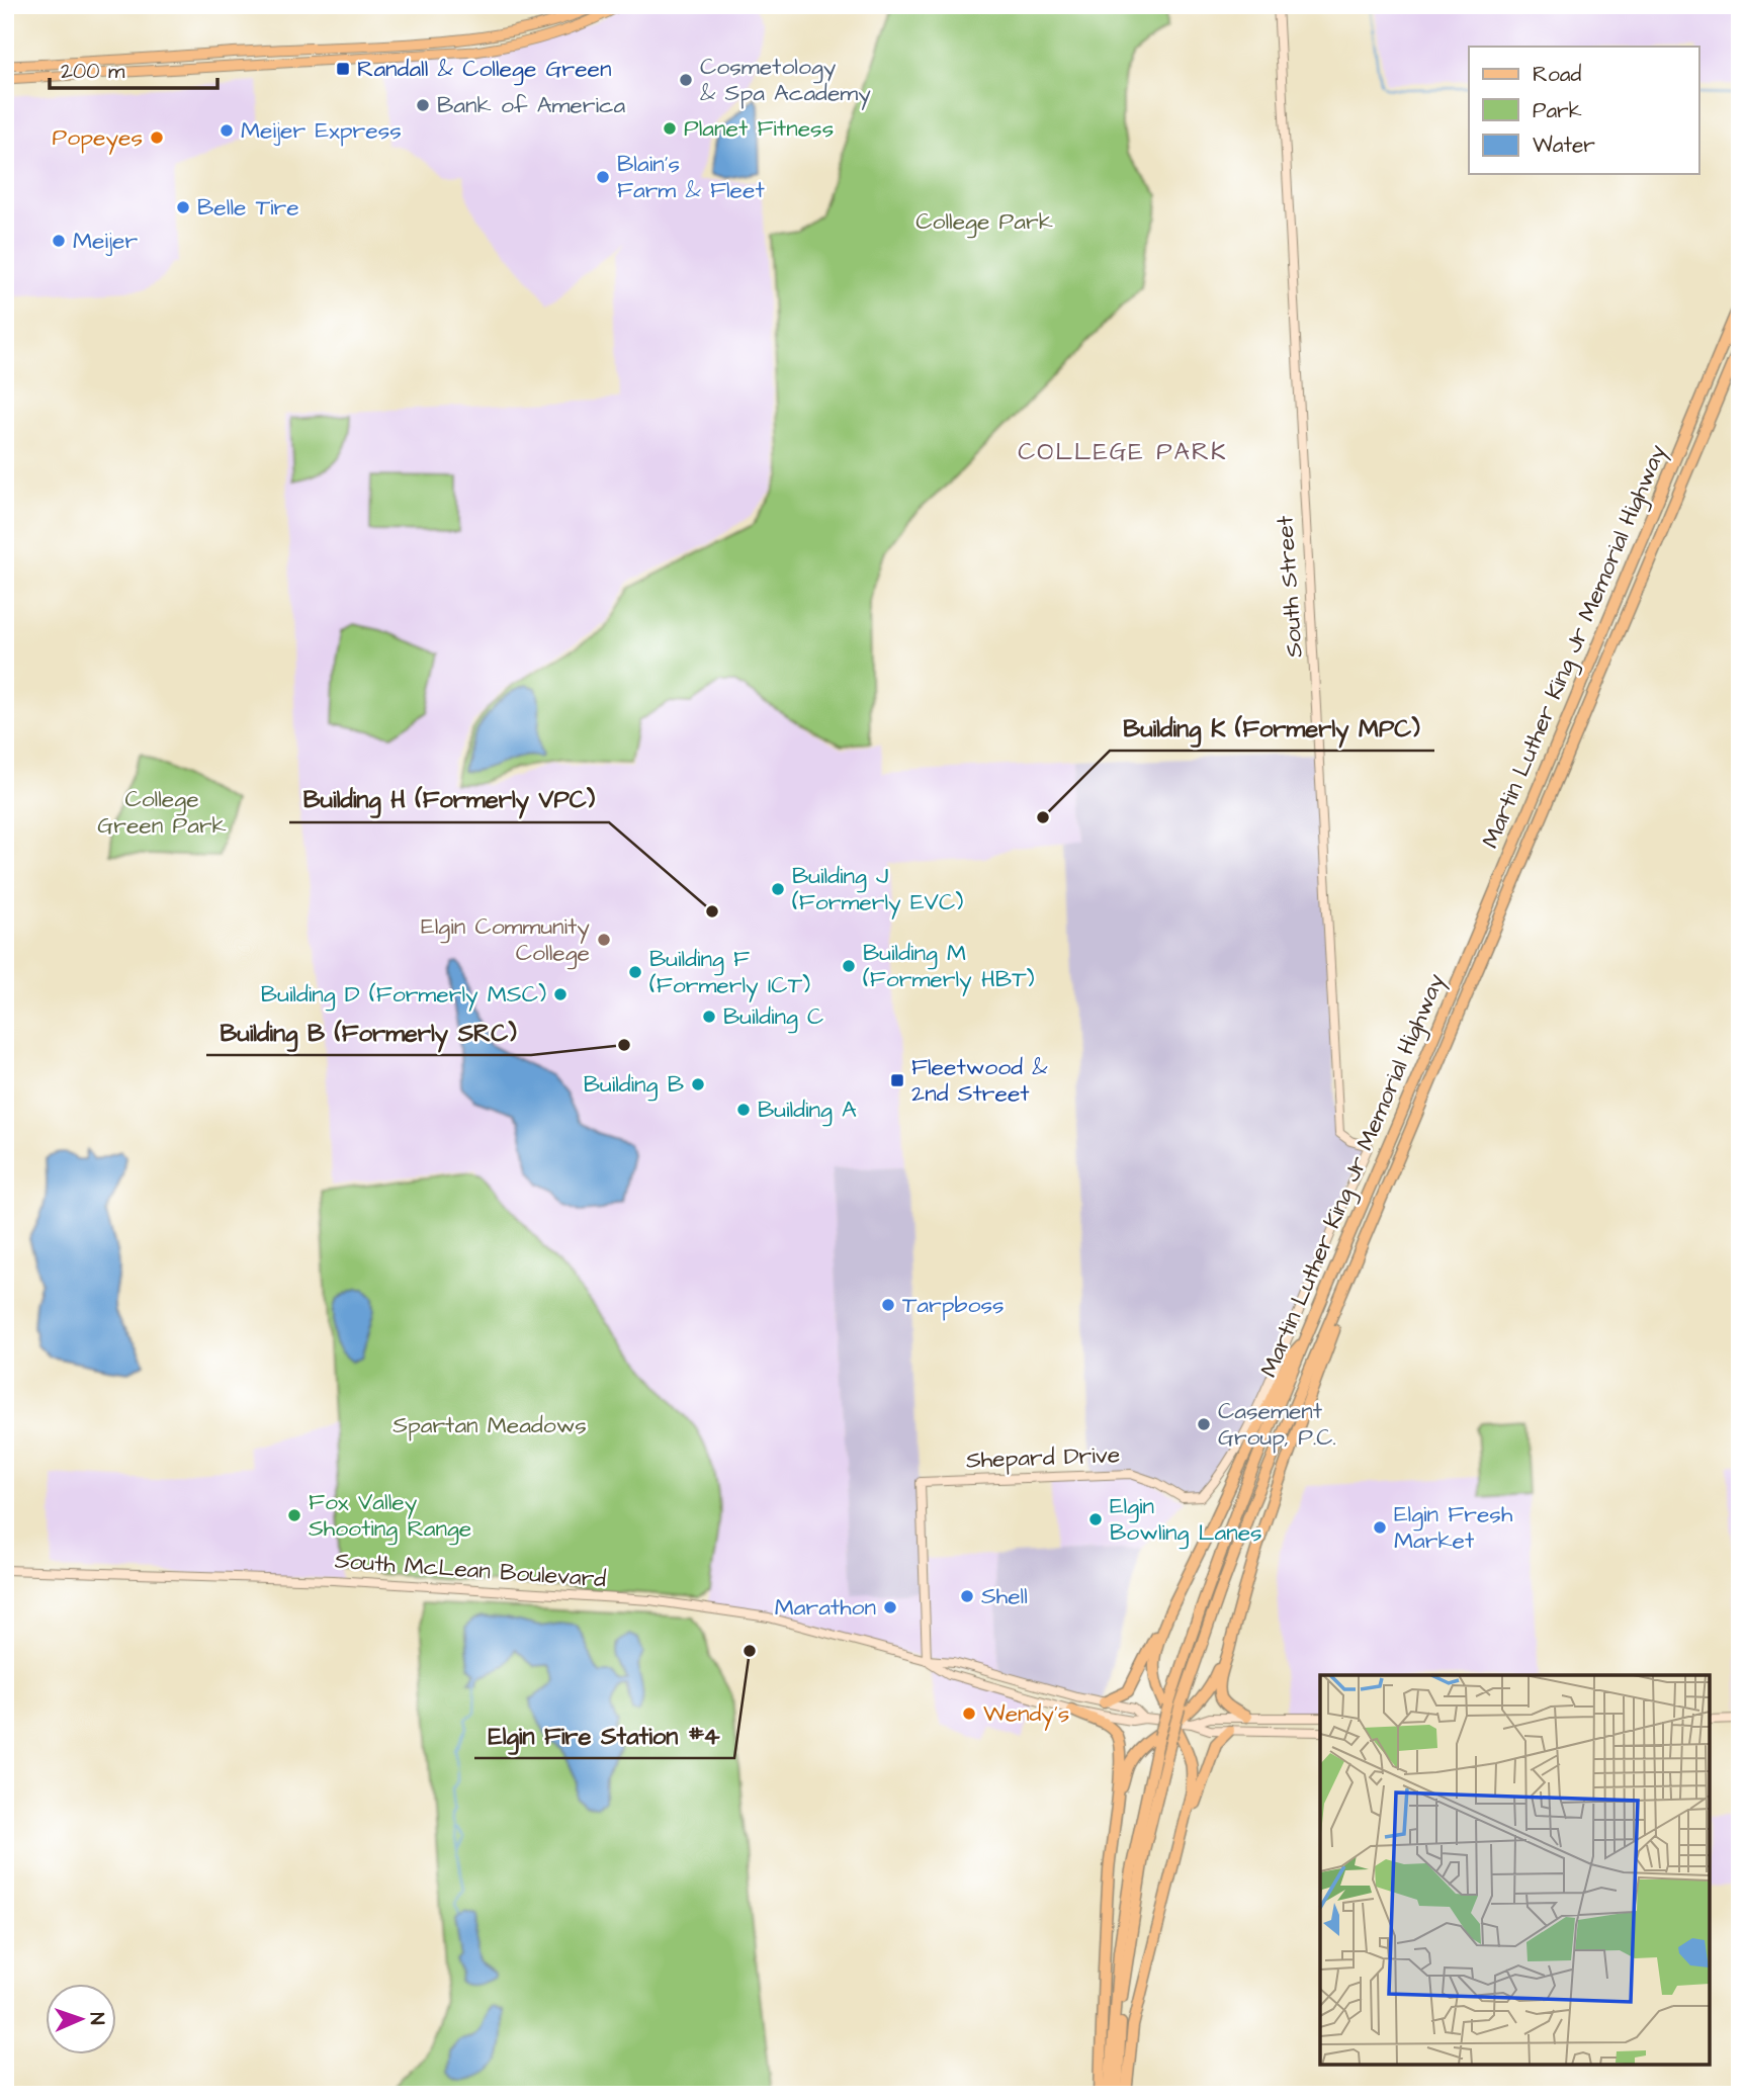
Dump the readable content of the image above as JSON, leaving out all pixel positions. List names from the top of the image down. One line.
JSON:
{"streets":{"highway":["Martin Luther King Jr Memorial Highway"],"street":["South Street","Shepard Drive","South McLean Boulevard"]},"crossings":[["South Street","Shepard Drive"],["Shepard Drive","South McLean Boulevard"]],"districts":["COLLEGE PARK"],"parks":["College Park","College Green Park","Spartan Meadows"],"places":{"transit":["Randall & College Green","Fleetwood & 2nd Street"],"other":["Cosmetology & Spa Academy","Bank of America","Planet Fitness","Meijer Express","Popeyes","Blain's Farm & Fleet","Belle Tire","Meijer","Building K (Formerly MPC)","Building J (Formerly EVC)","Building H (Formerly VPC)","Elgin Community College","Building M (Formerly HBT)","Building F (Formerly ICT)","Building D (Formerly MSC)","Building C","Building B (Formerly SRC)","Building B","Building A","Tarpboss","Casement Group, P.C.","Fox Valley Shooting Range","Elgin Bowling Lanes","Elgin Fresh Market","Shell","Marathon","Elgin Fire Station #4","Wendy's"]},"legend":["Road","Park","Water"],"scale_bar":"200 m","north":"right"}
